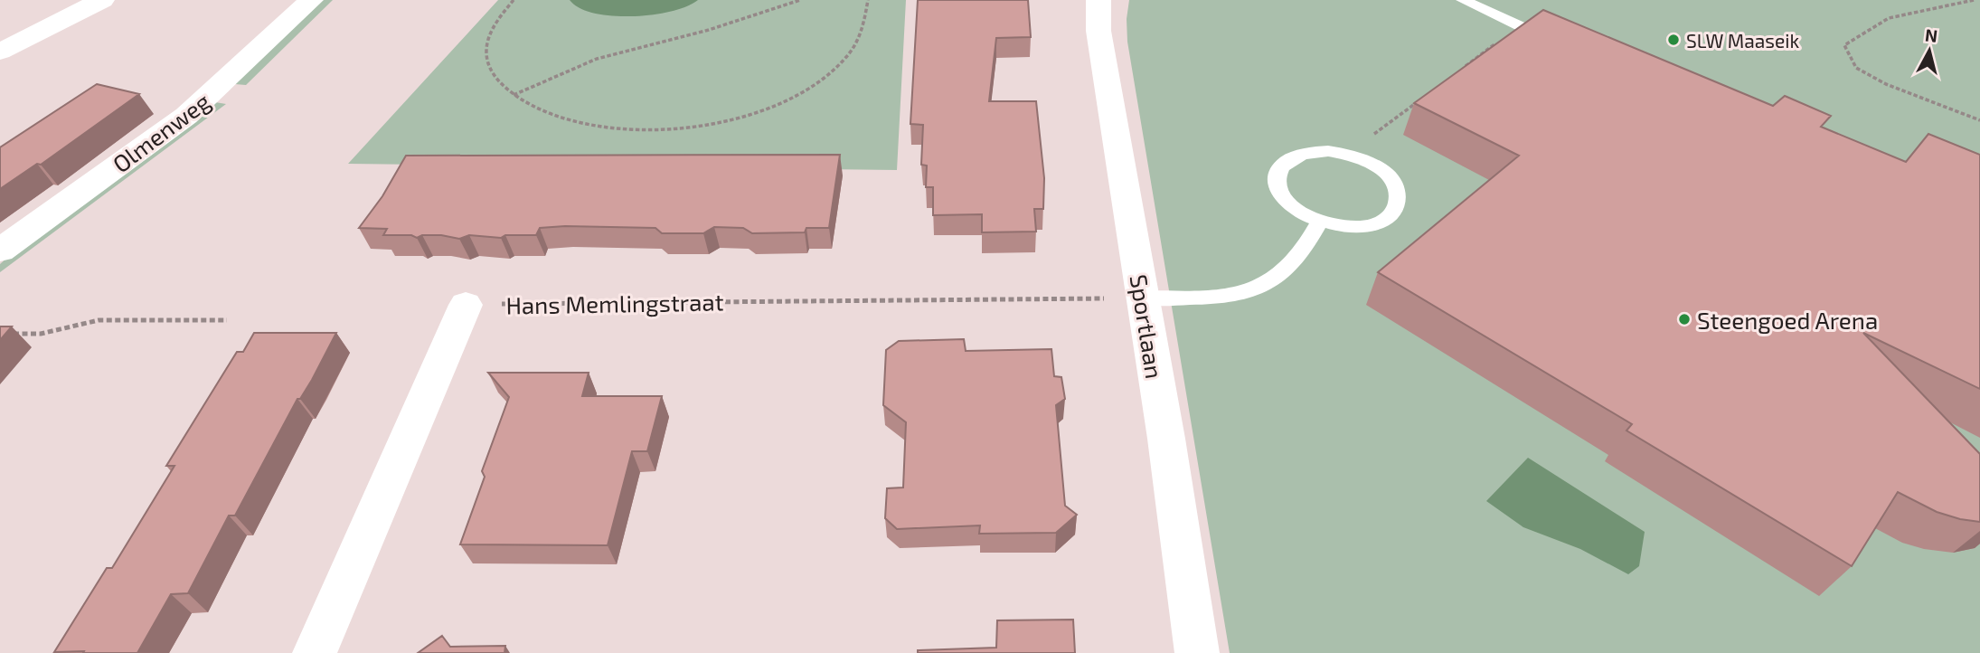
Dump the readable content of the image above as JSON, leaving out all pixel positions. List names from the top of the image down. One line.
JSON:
{"streets":{"street":["Olmenweg","Sportlaan"],"path":["Hans Memlingstraat"]},"crossings":[["Hans Memlingstraat","Sportlaan"]],"places":["SLW Maaseik","Steengoed Arena"],"north":"top"}
